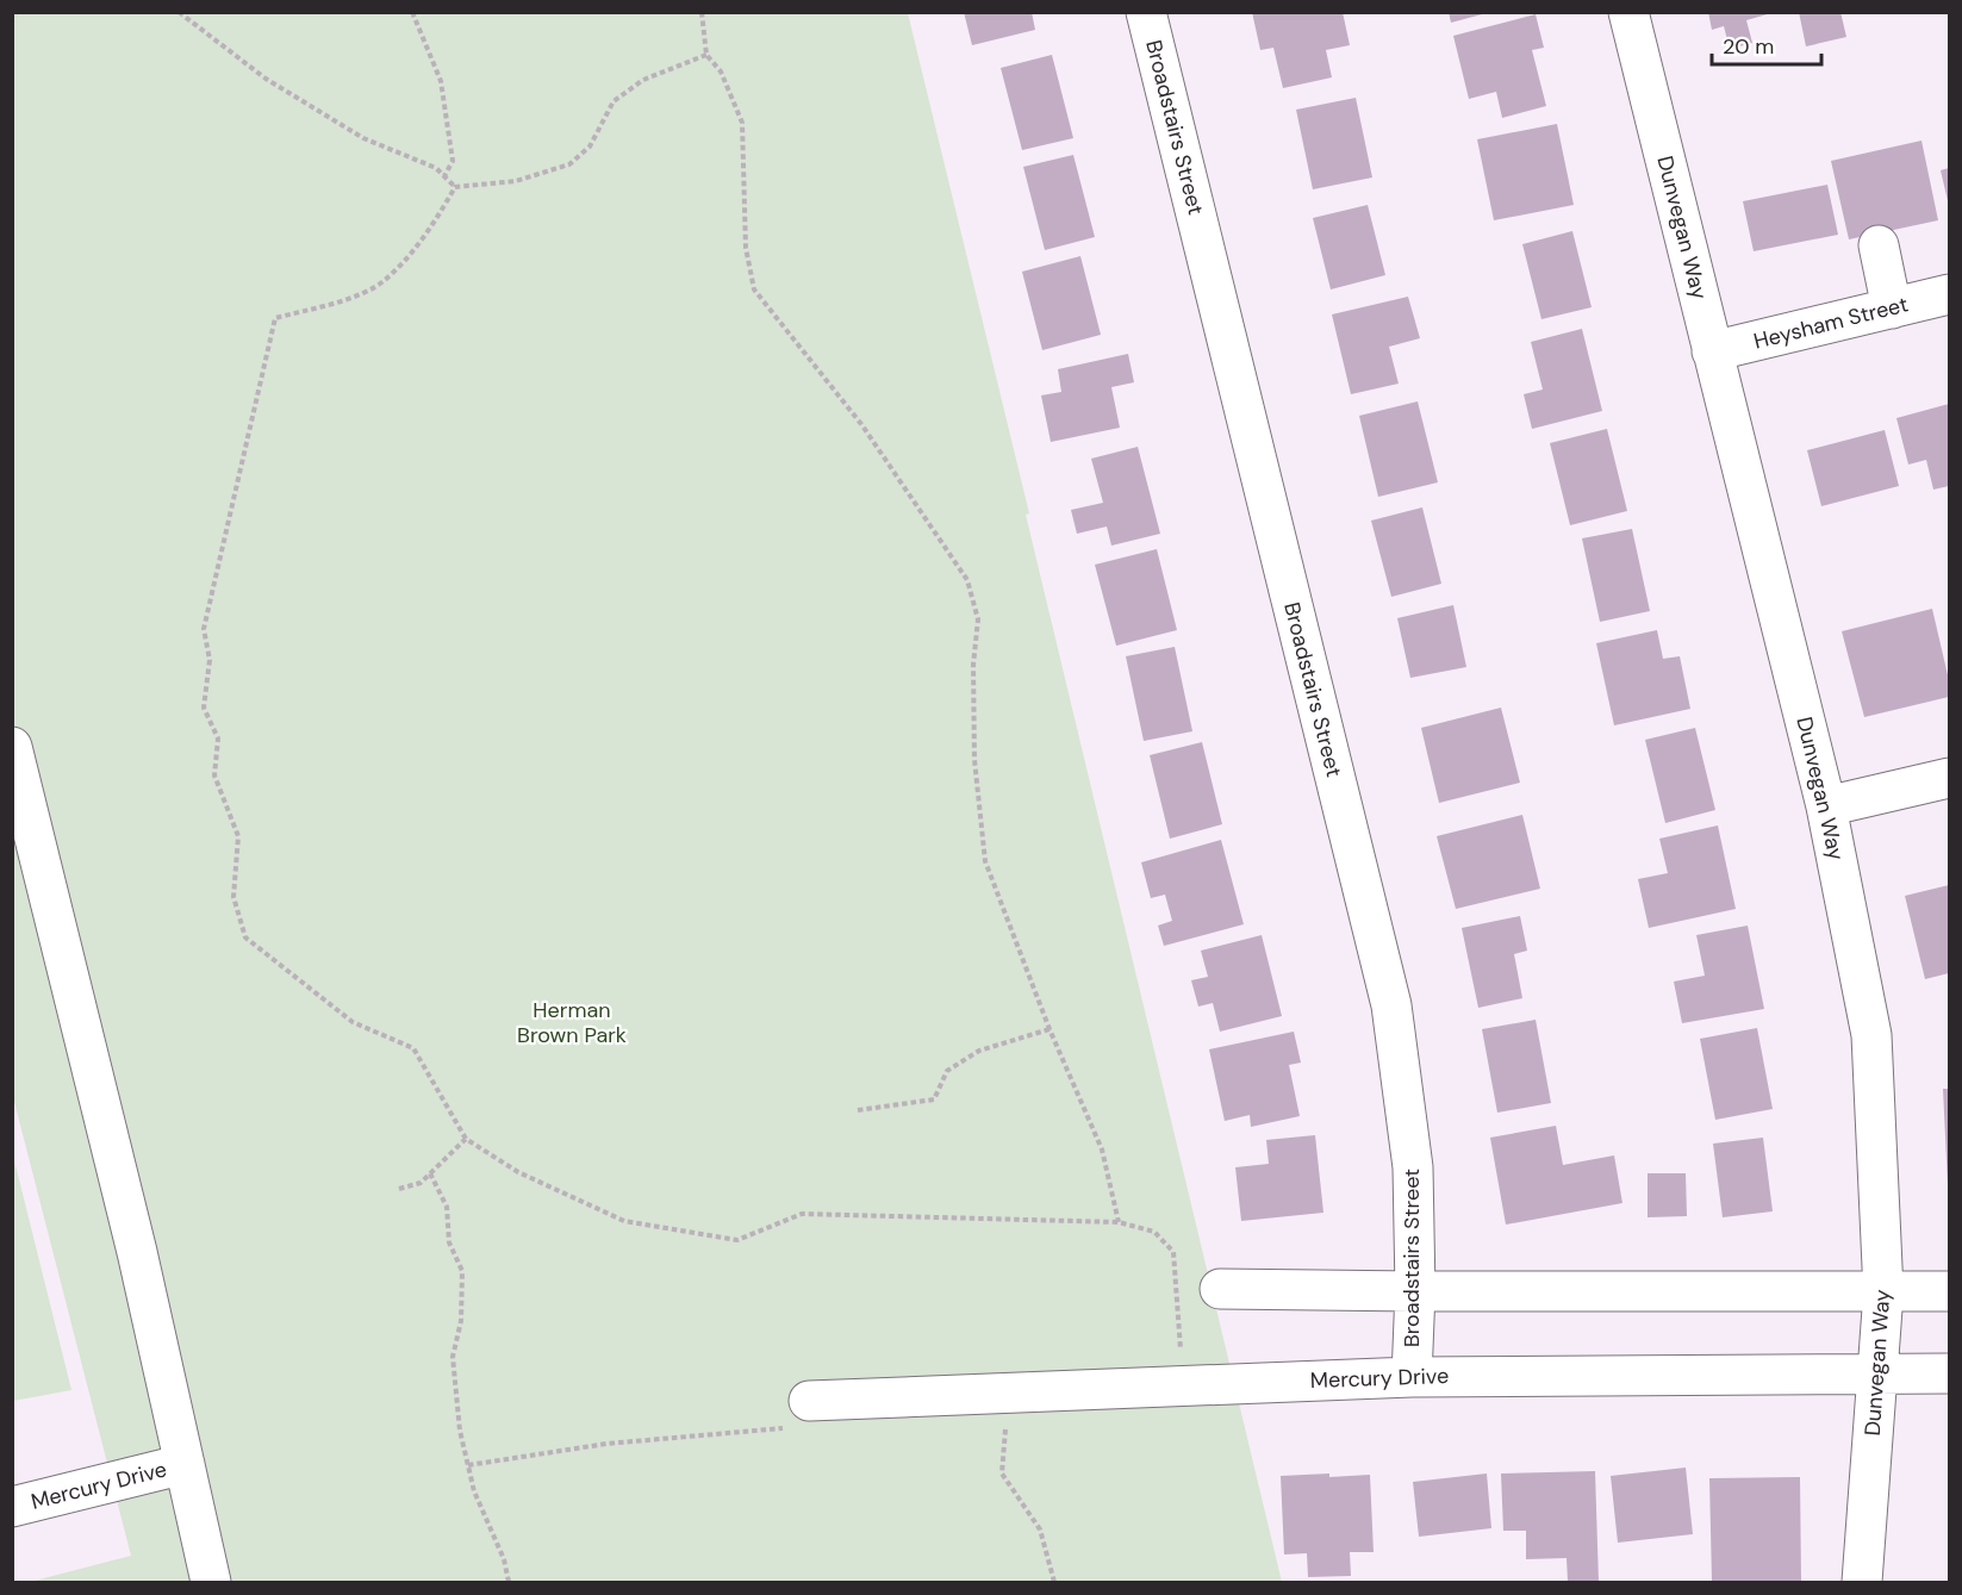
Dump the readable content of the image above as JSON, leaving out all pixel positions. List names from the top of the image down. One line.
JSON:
{"streets":{"street":["Broadstairs Street","Dunvegan Way","Heysham Street","Mercury Drive"]},"crossings":[["Broadstairs Street","Mercury Drive"],["Dunvegan Way","Heysham Street"],["Dunvegan Way","Mercury Drive"]],"parks":["Herman Brown Park"],"scale_bar":"20 m"}
